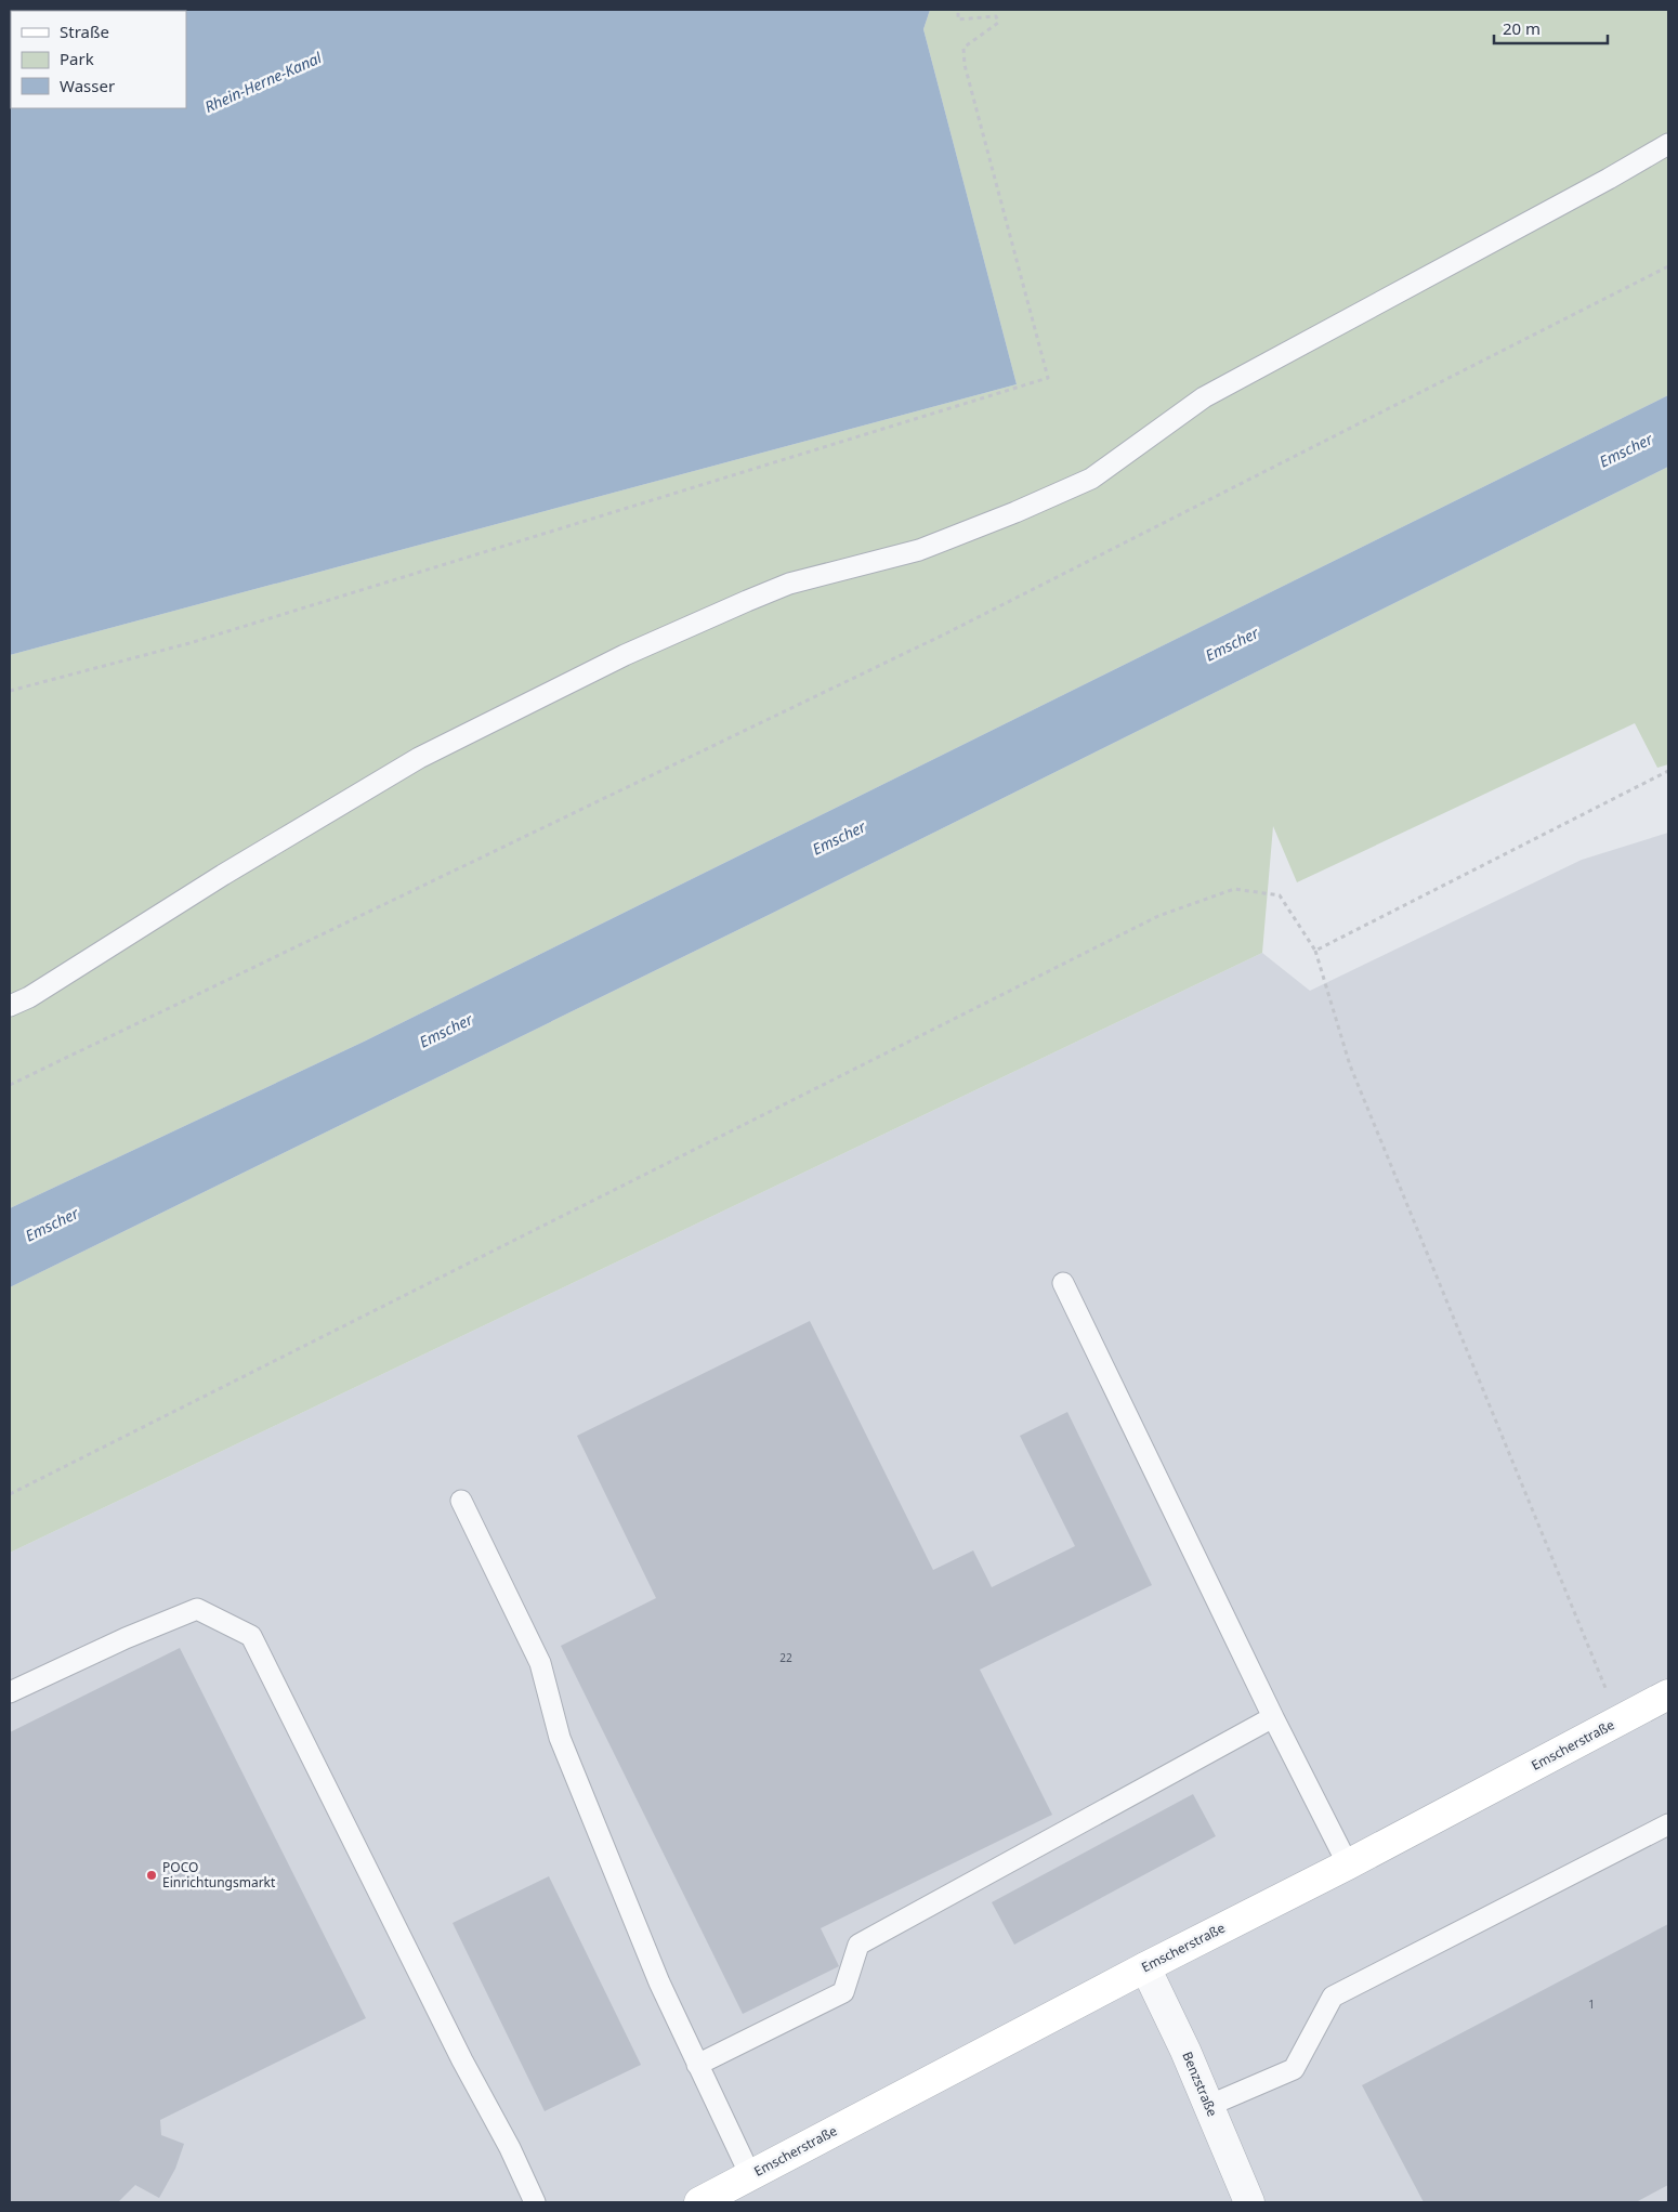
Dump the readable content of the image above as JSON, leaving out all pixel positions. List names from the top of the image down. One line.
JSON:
{"streets":{"street":["Emscherstraße","Benzstraße"]},"crossings":[["Emscherstraße","Benzstraße"]],"water":["Rhein-Herne-Kanal","Emscher"],"places":["POCO Einrichtungsmarkt"],"house_numbers":["22","1"],"legend":["Straße","Park","Wasser"],"scale_bar":"20 m"}
